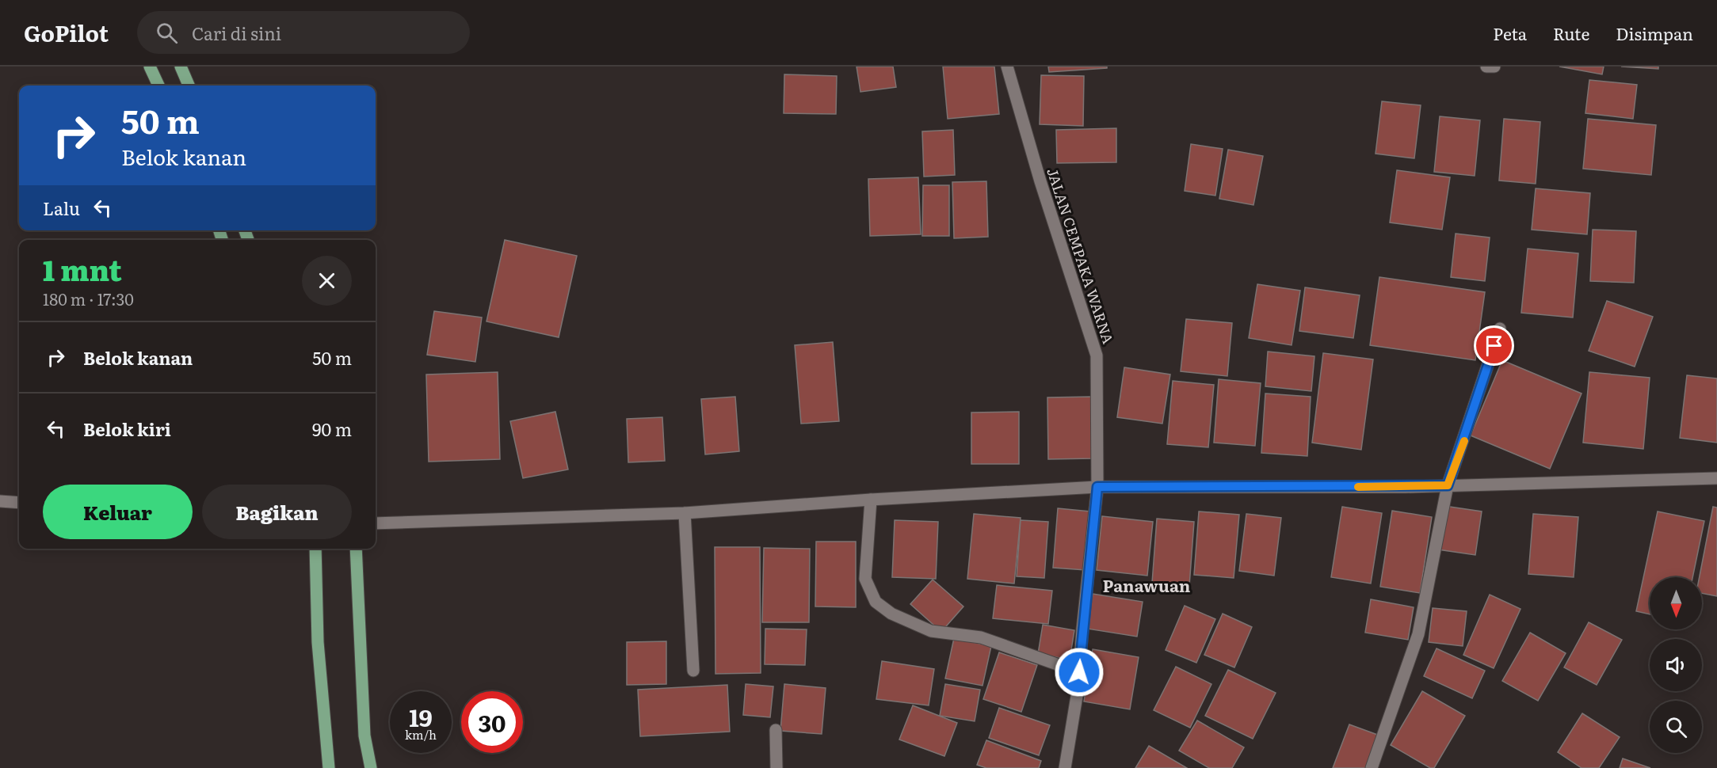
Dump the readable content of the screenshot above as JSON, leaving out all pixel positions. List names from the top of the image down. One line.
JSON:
{"streets":{"street":["JALAN CEMPAKA WARNA"]},"districts":["Panawuan"],"north":"bottom","page":{"header":"GoPilot","search":"Cari di sini","nav":["Peta","Rute","Disimpan"],"turn":["50 m","Belok kanan"],"then":"Lalu","heading":["1 mnt","180 m · 17:30"],"list":[{"name":"Belok kanan","value":"50 m"},{"name":"Belok kiri","value":"90 m"}],"buttons":["Keluar","Bagikan"],"speed":"19 km/h","limit":"30"}}
